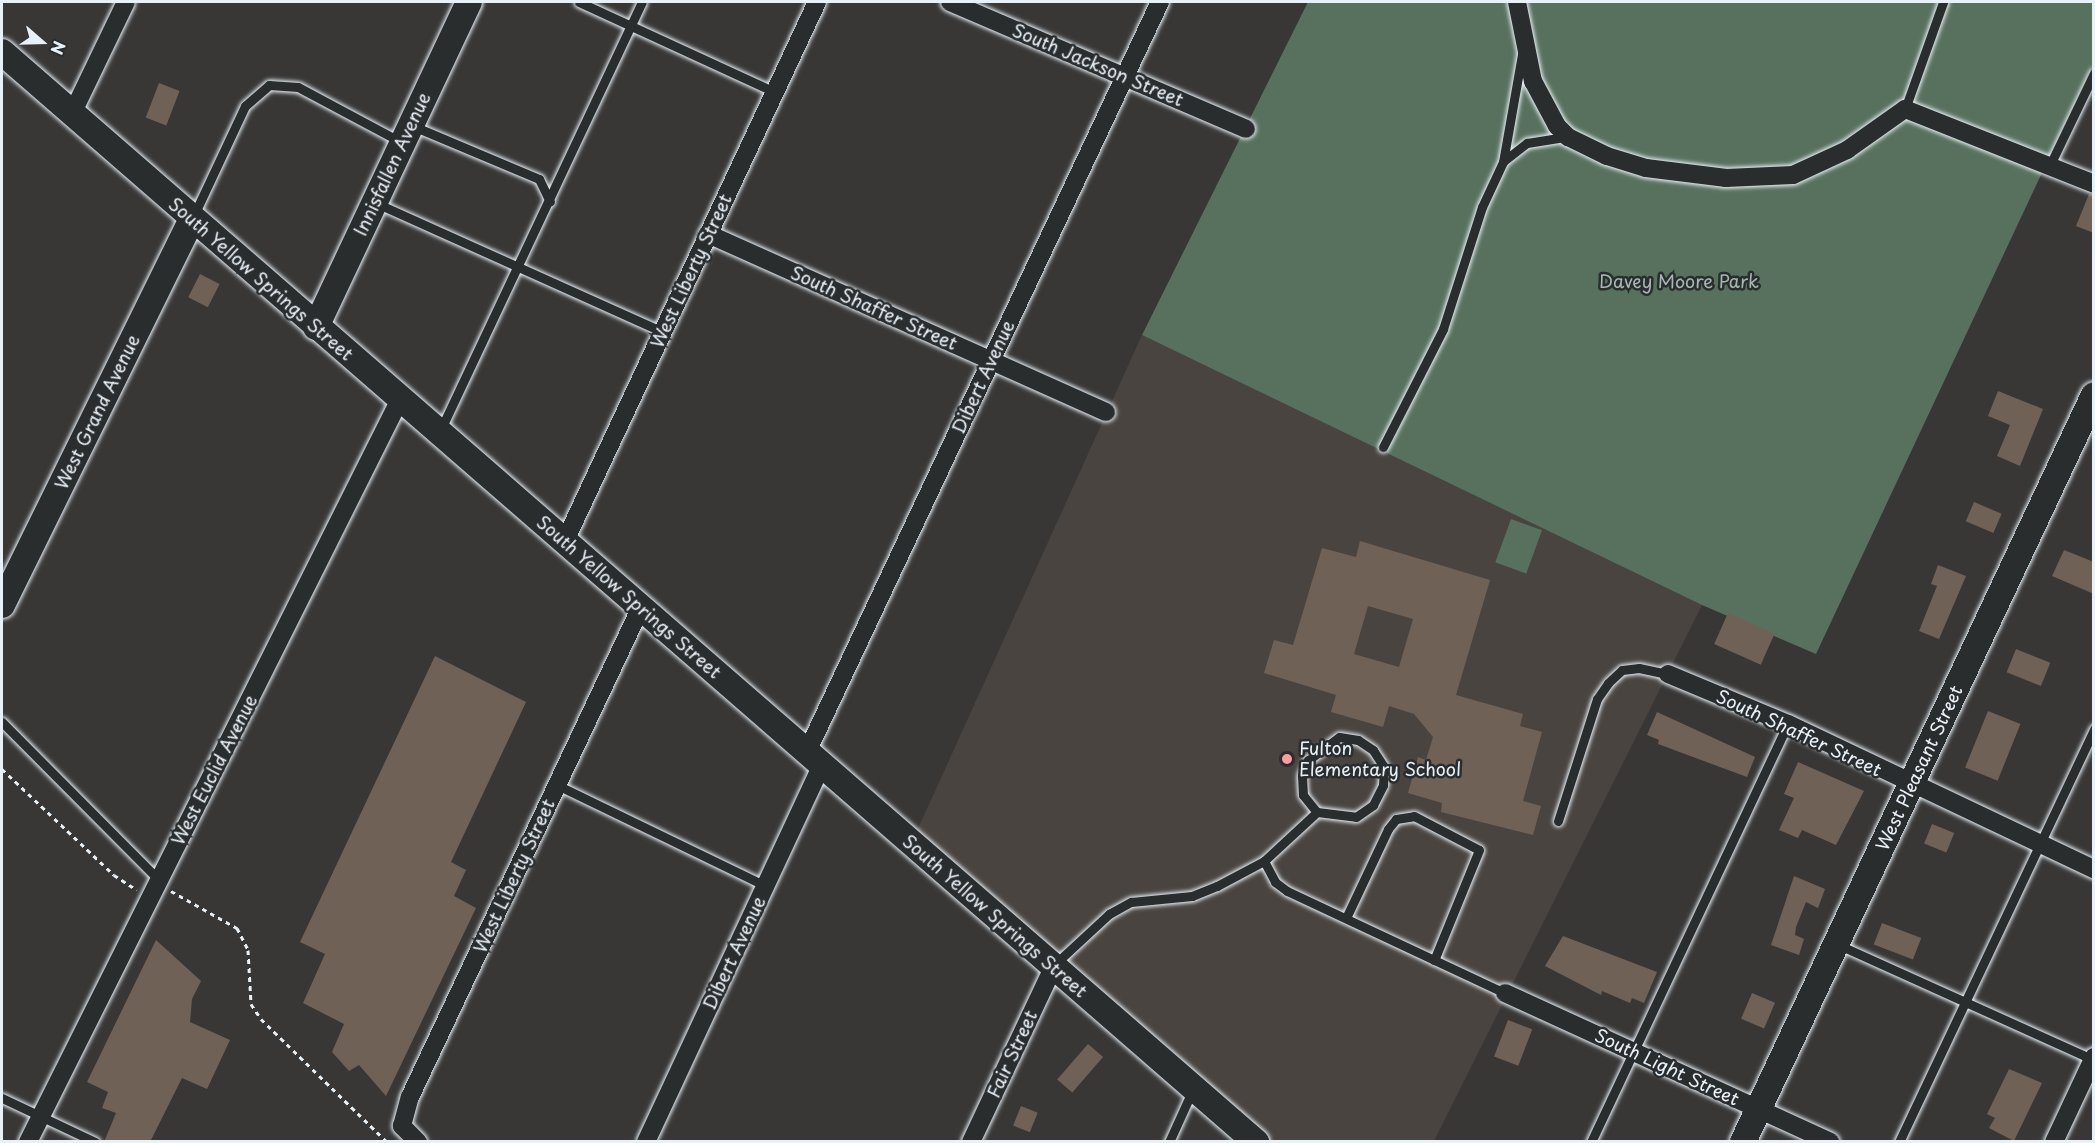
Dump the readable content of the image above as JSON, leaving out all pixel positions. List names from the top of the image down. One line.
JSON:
{"streets":{"main road":["Innisfallen Avenue","South Yellow Springs Street","West Grand Avenue","West Pleasant Street"],"street":["South Jackson Street","West Liberty Street","South Shaffer Street","Dibert Avenue","West Euclid Avenue","Fair Street","South Light Street"]},"crossings":[["South Jackson Street","Dibert Avenue"],["Innisfallen Avenue","South Yellow Springs Street"],["West Liberty Street","South Yellow Springs Street"],["West Liberty Street","South Shaffer Street"],["South Yellow Springs Street","Dibert Avenue"],["South Yellow Springs Street","West Grand Avenue"],["South Yellow Springs Street","West Euclid Avenue"],["South Yellow Springs Street","Fair Street"],["South Shaffer Street","Dibert Avenue"],["South Shaffer Street","West Pleasant Street"],["West Pleasant Street","South Light Street"]],"parks":["Davey Moore Park"],"places":["Fulton Elementary School"],"north":"right"}
